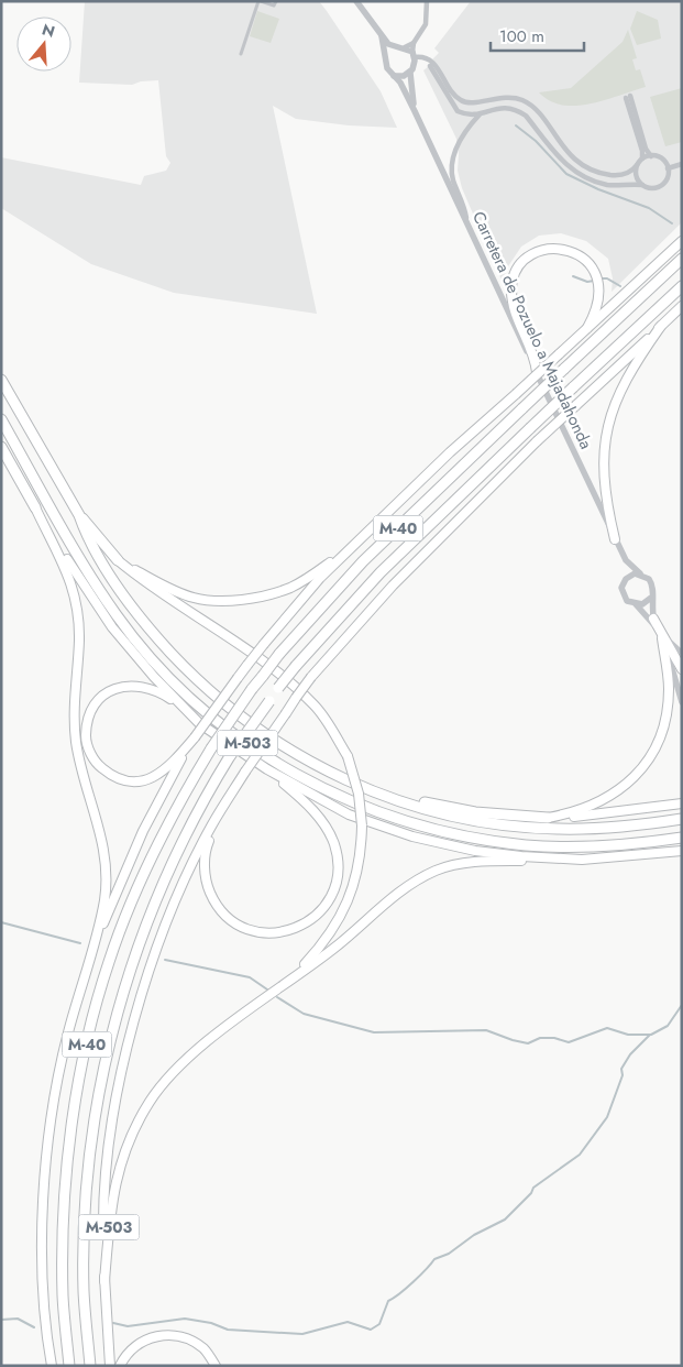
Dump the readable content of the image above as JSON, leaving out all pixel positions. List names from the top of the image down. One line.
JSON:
{"streets":{"highway":["M-40","M-503"],"street":["Carretera de Pozuelo a Majadahonda"]},"scale_bar":"100 m","north":"top"}
